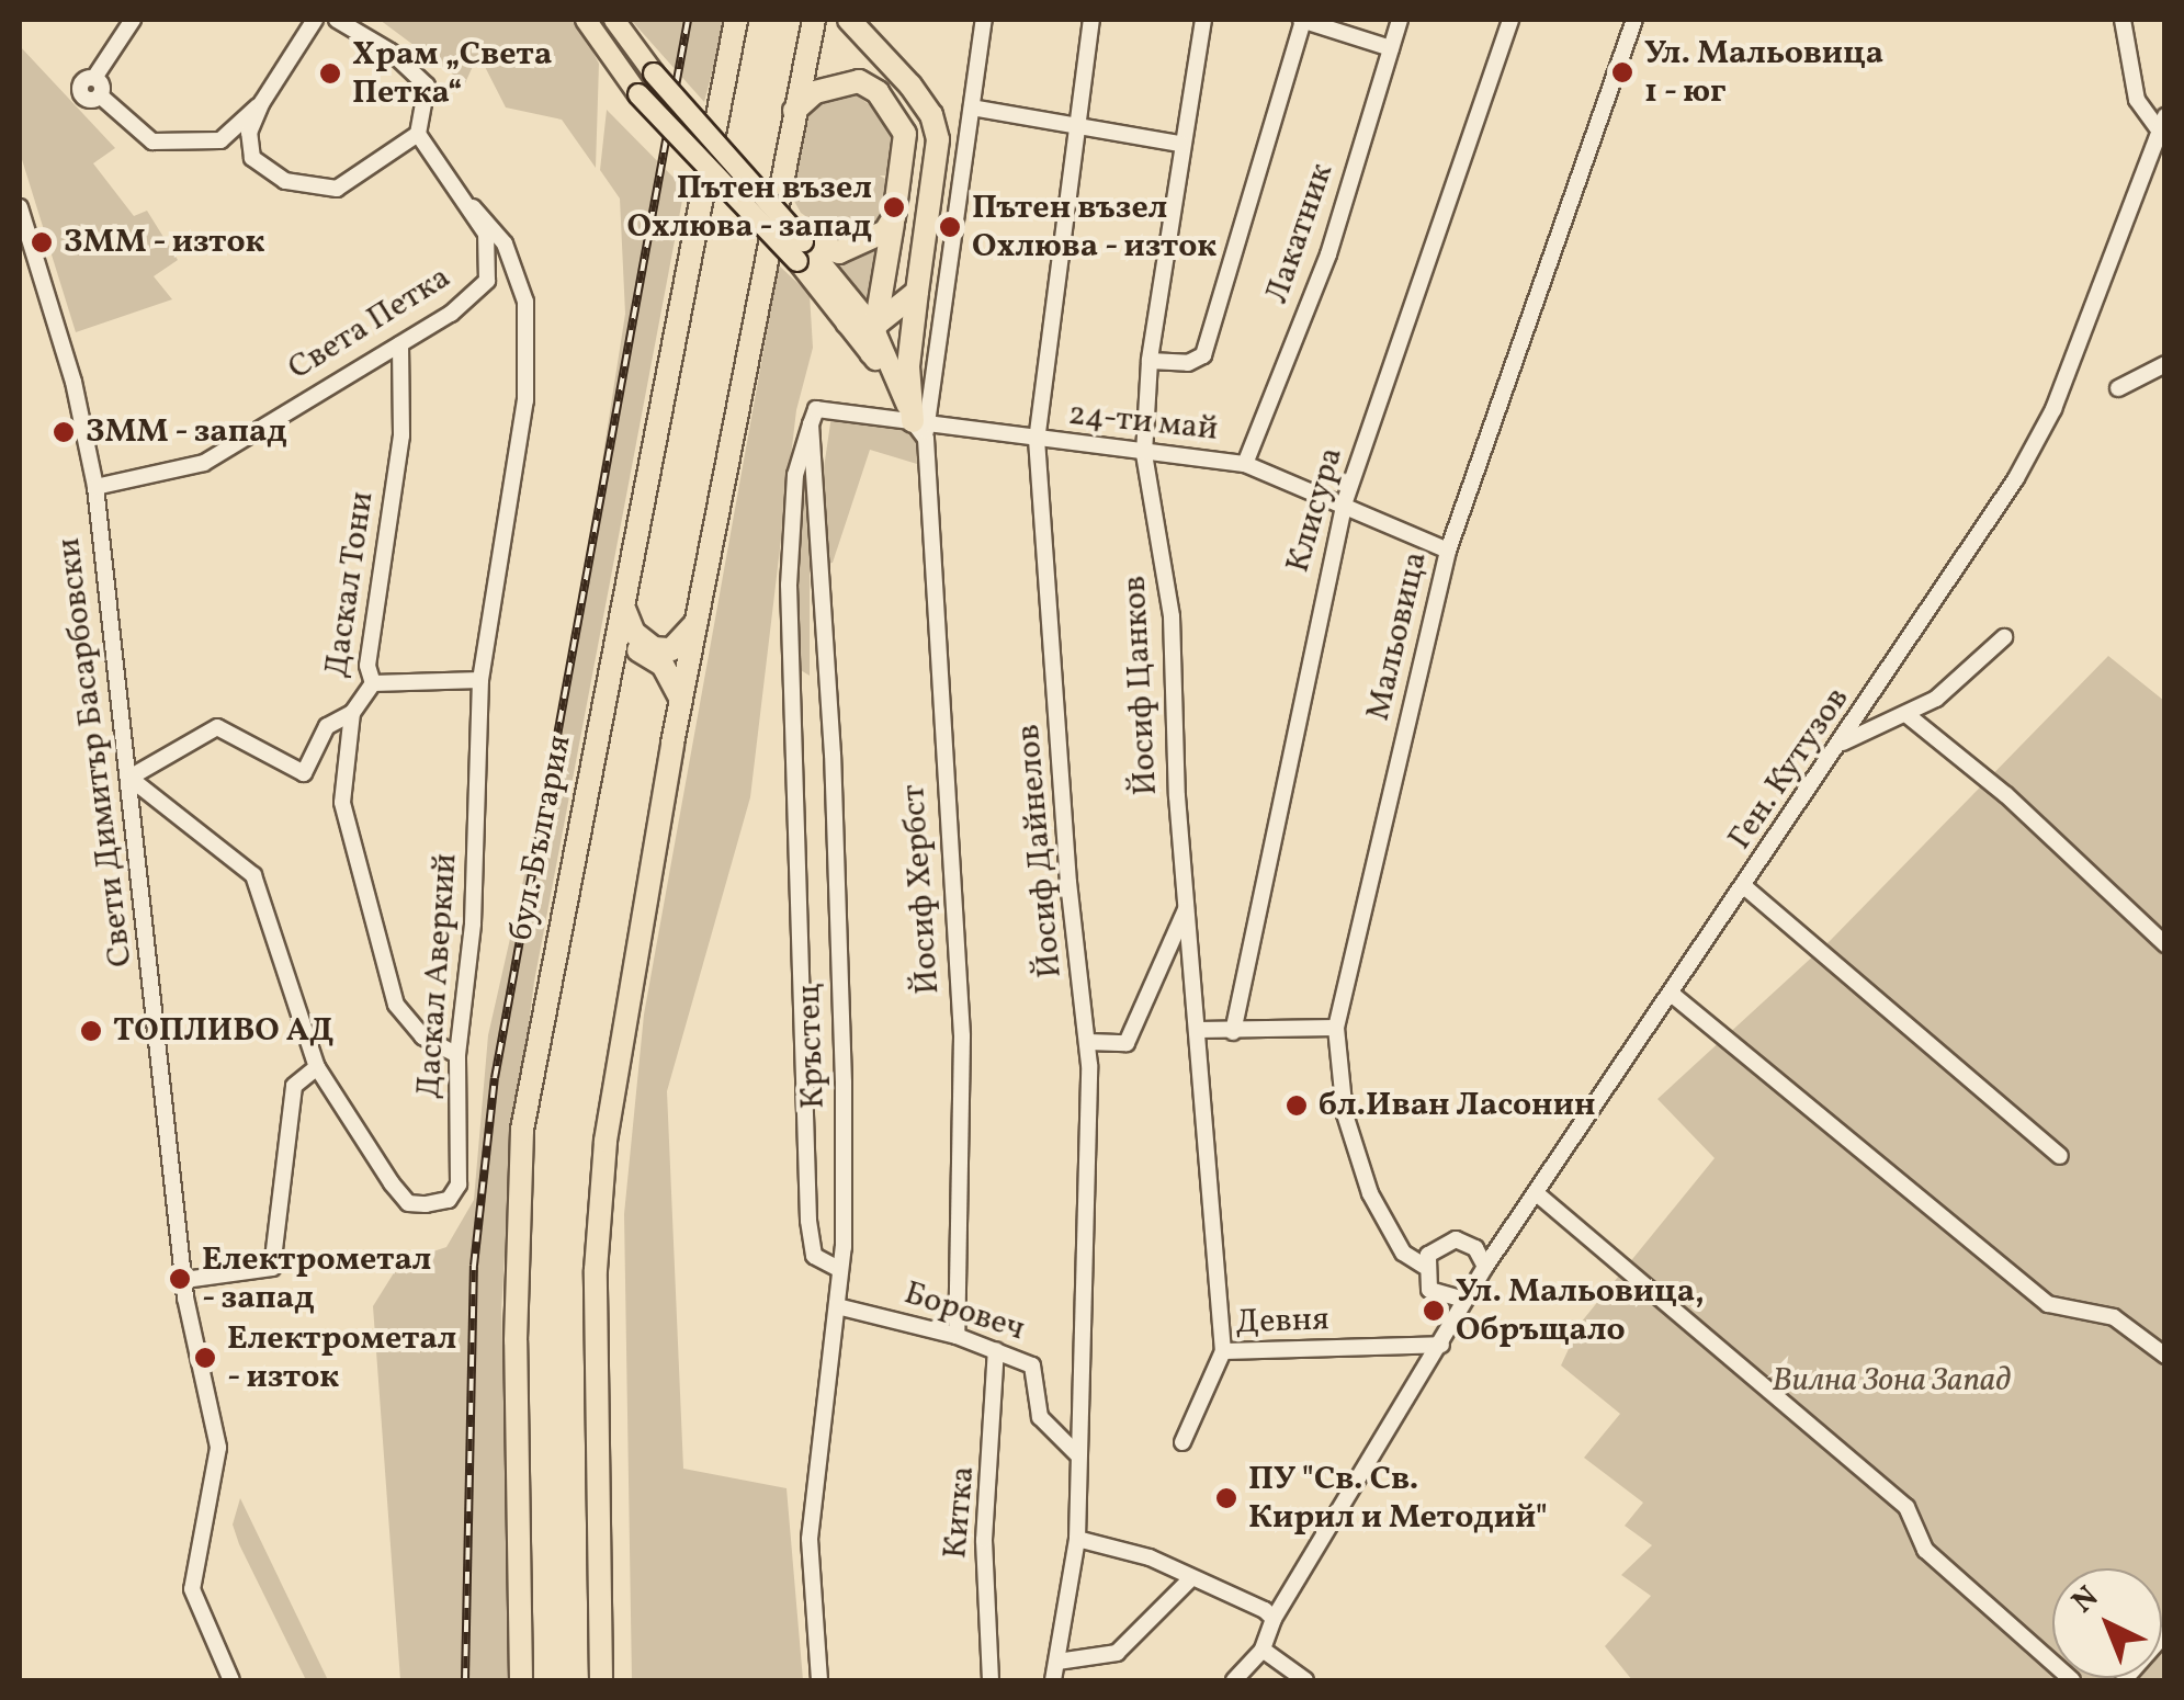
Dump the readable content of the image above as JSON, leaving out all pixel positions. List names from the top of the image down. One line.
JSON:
{"streets":{"highway":["бул. България"],"street":["Лакатник","Света Петка","24-ти май","Клисура","Даскал Тони","Мальовица","Йосиф Цанков","Свети Димитър Басарбовски","Ген. Кутузов","Йосиф Дайнелов","Йосиф Хербст","Даскал Аверкий","Кръстец","Боровеч","Девня","Китка"]},"crossings":[["Лакатник","24-ти май"],["Света Петка","Даскал Тони"],["Света Петка","Свети Димитър Басарбовски"],["Света Петка","Даскал Аверкий"],["24-ти май","Клисура"],["24-ти май","Мальовица"],["24-ти май","Йосиф Цанков"],["24-ти май","Йосиф Дайнелов"],["24-ти май","Йосиф Хербст"],["24-ти май","Кръстец"],["Даскал Тони","Даскал Аверкий"],["Мальовица","Ген. Кутузов"],["Йосиф Цанков","Девня"],["Свети Димитър Басарбовски","Даскал Аверкий"],["Ген. Кутузов","Девня"],["Йосиф Дайнелов","Боровеч"],["Йосиф Хербст","Боровеч"],["Кръстец","Боровеч"],["Боровеч","Китка"]],"parks":["Вилна Зона Запад"],"places":["Ул. Мальовица 1 - юг","Храм „Света Петка“","Пътен възел Охлюва - запад","Пътен възел Охлюва - изток","ЗММ - изток","ЗММ - запад","ТОПЛИВО АД","бл.Иван Ласонин","Електрометал - запад","Ул. Мальовица, Обръщало","Електрометал - изток","ПУ \"Св. Св. Кирил и Методий\""],"north":"top left"}
